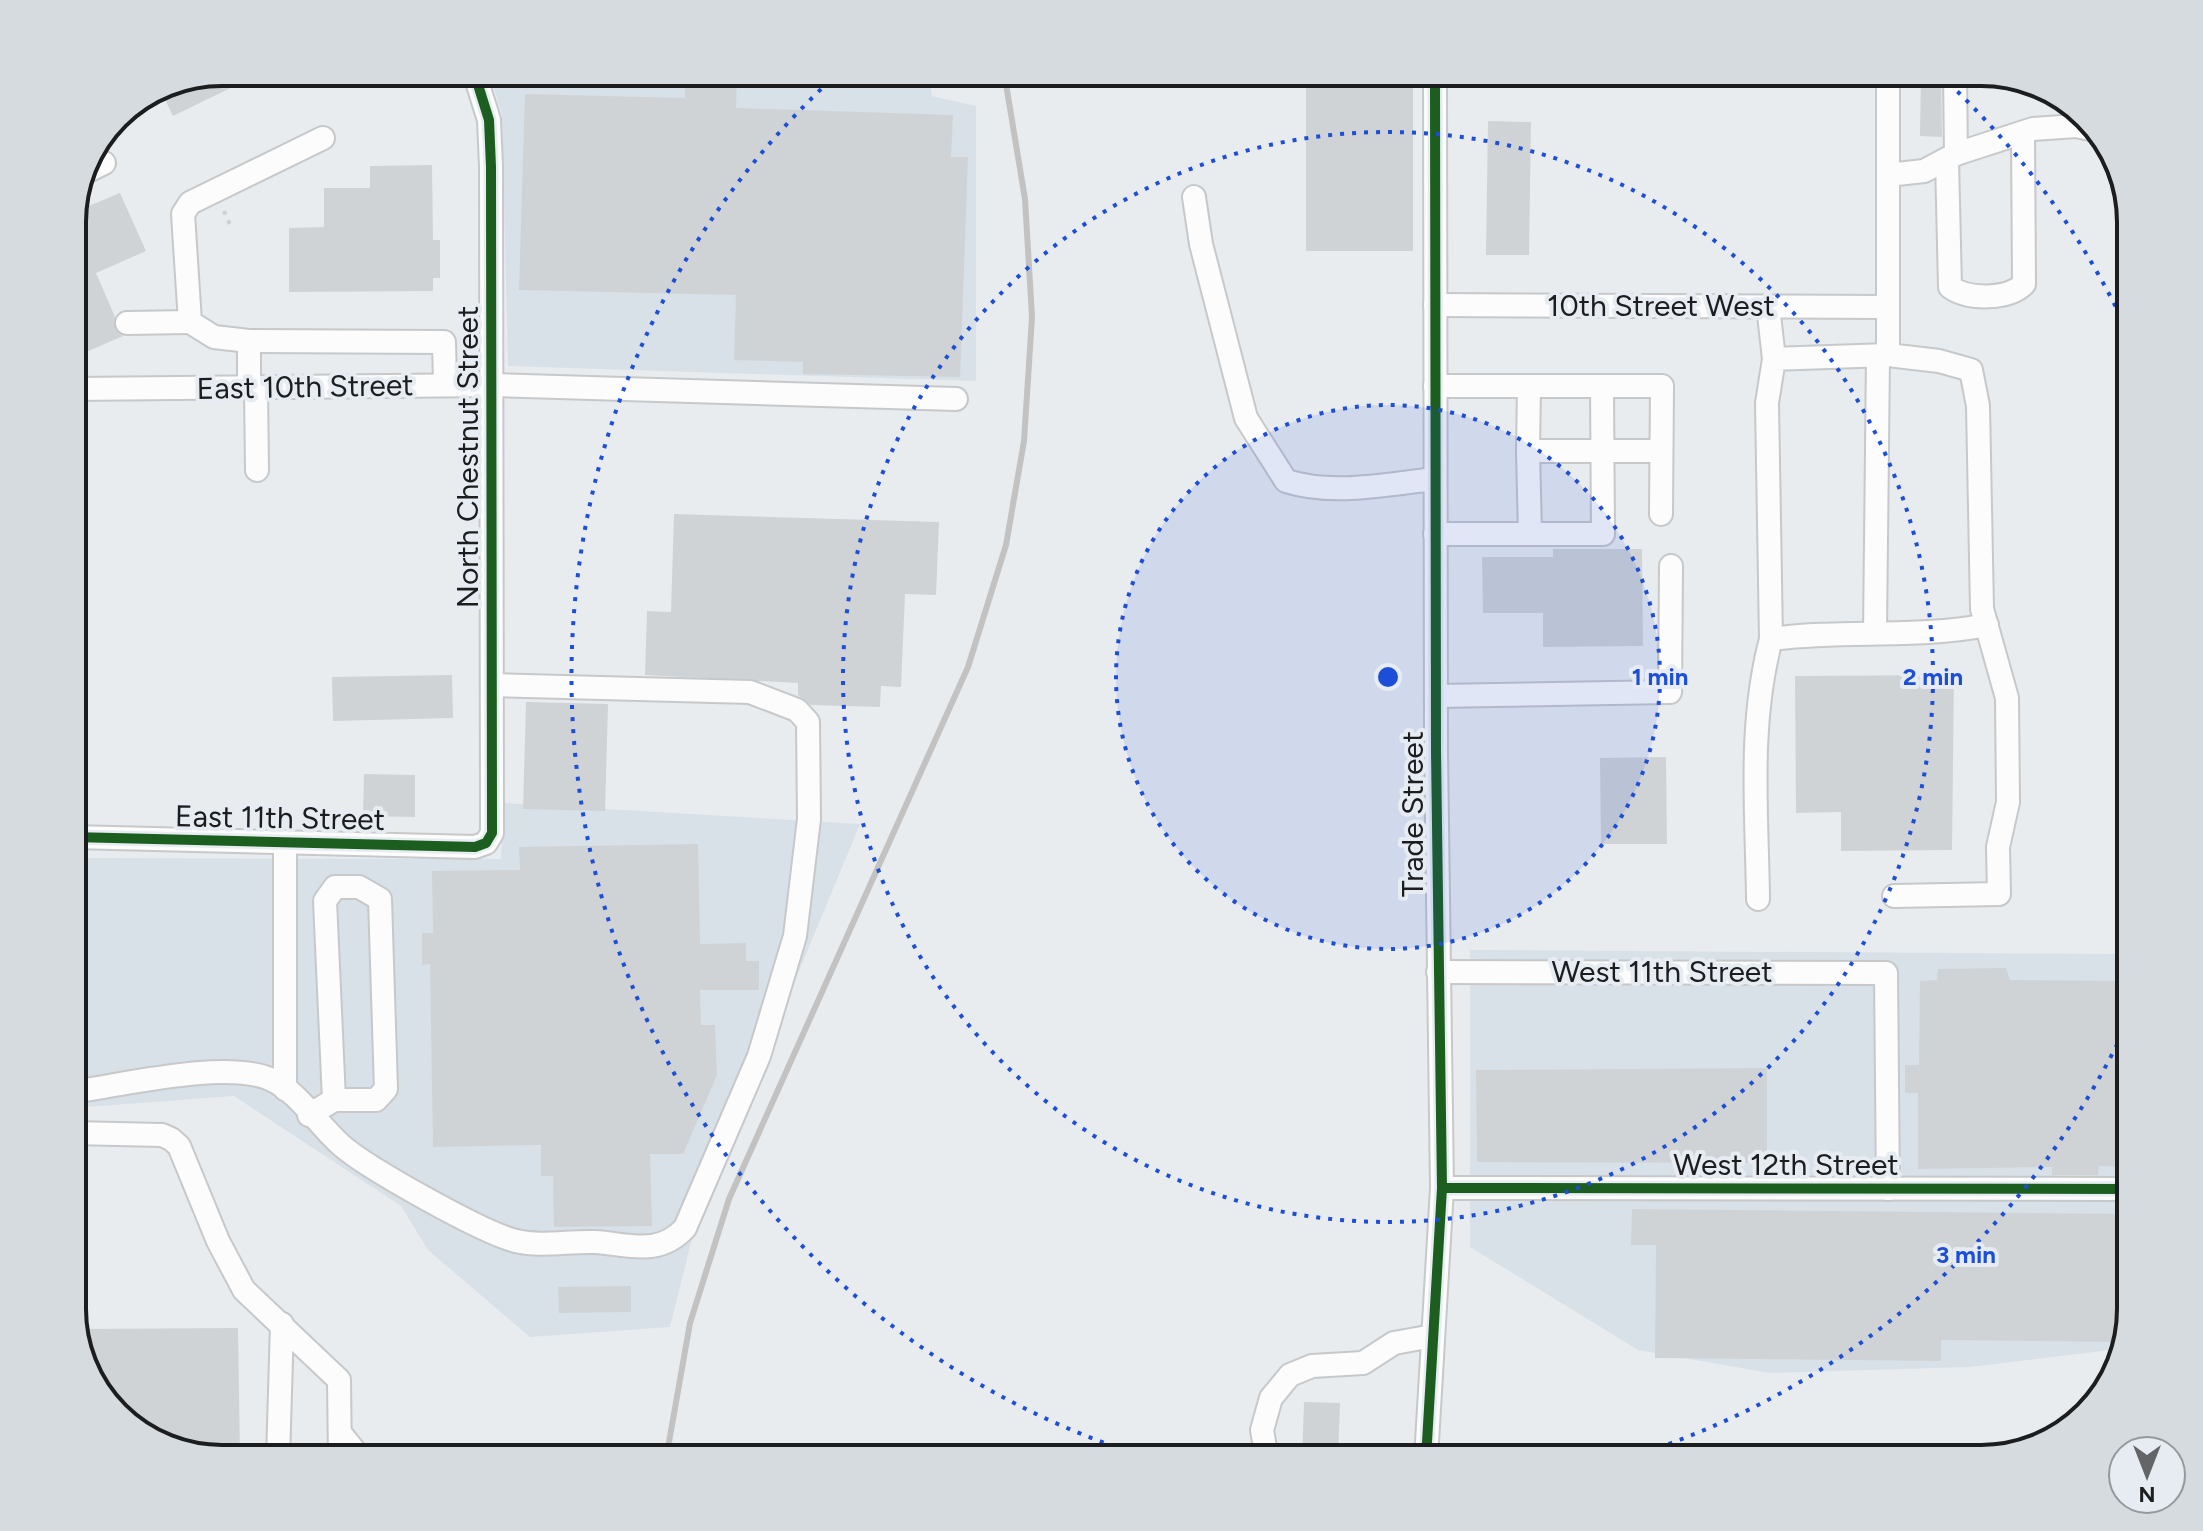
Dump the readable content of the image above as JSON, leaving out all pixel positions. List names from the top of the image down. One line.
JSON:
{"streets":{"street":["10th Street West","East 10th Street","North Chestnut Street","Trade Street","East 11th Street","West 11th Street","West 12th Street"]},"crossings":[["10th Street West","Trade Street"],["East 10th Street","North Chestnut Street"],["North Chestnut Street","East 11th Street"],["Trade Street","West 11th Street"],["Trade Street","West 12th Street"],["West 11th Street","West 12th Street"]],"north":"bottom","rings":["1 min","2 min","3 min"]}
